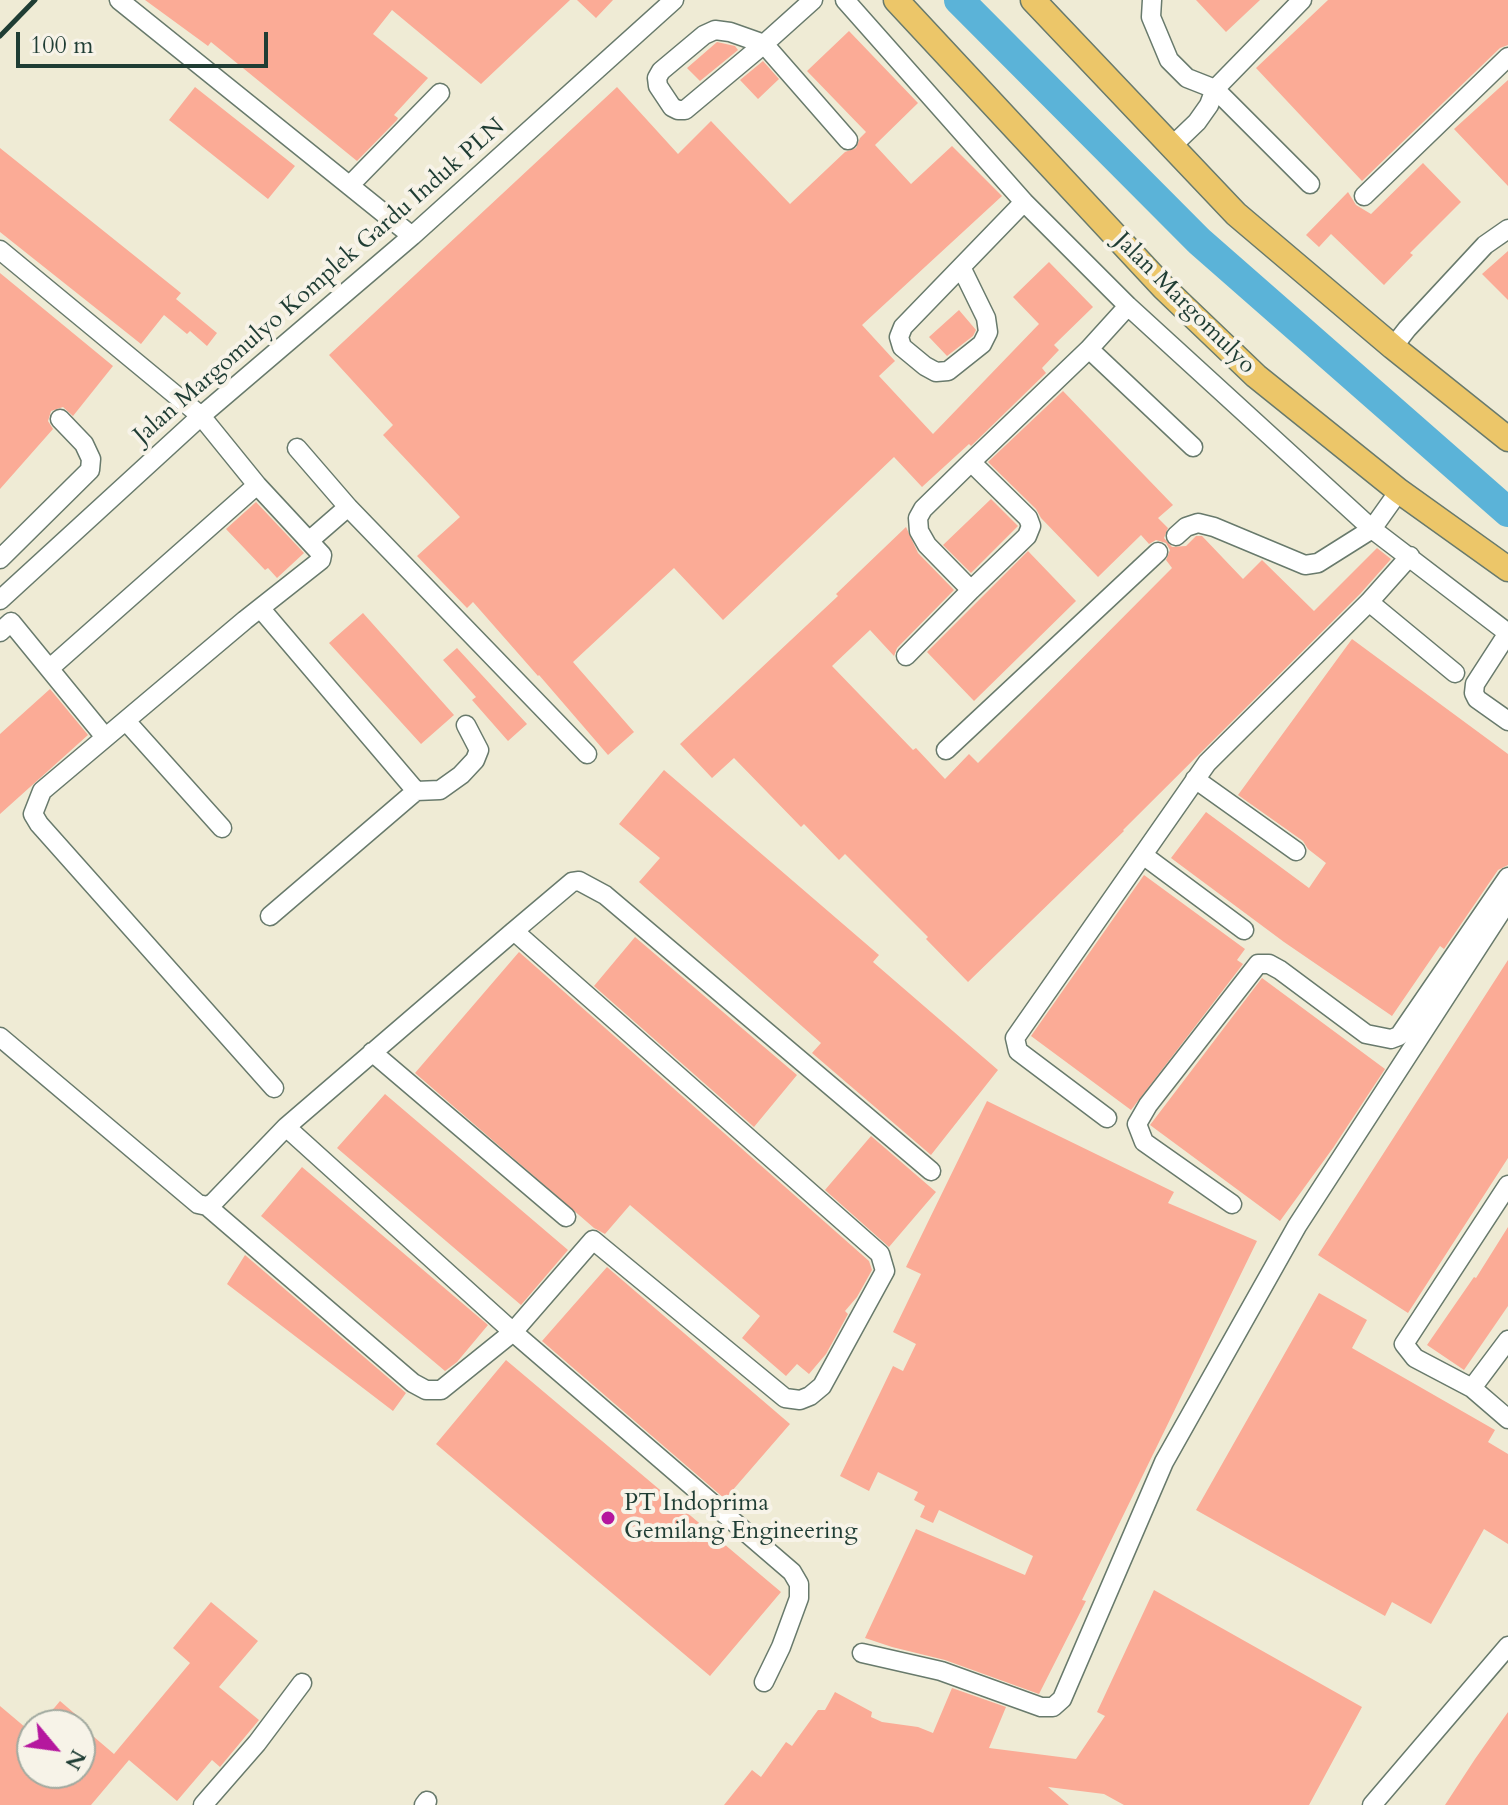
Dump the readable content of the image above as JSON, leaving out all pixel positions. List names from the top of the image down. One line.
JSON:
{"streets":{"main road":["Jalan Margomulyo"],"lane":["Jalan Margomulyo Komplek Gardu Induk PLN"]},"places":["PT Indoprima Gemilang Engineering"],"scale_bar":"100 m","north":"bottom right"}
